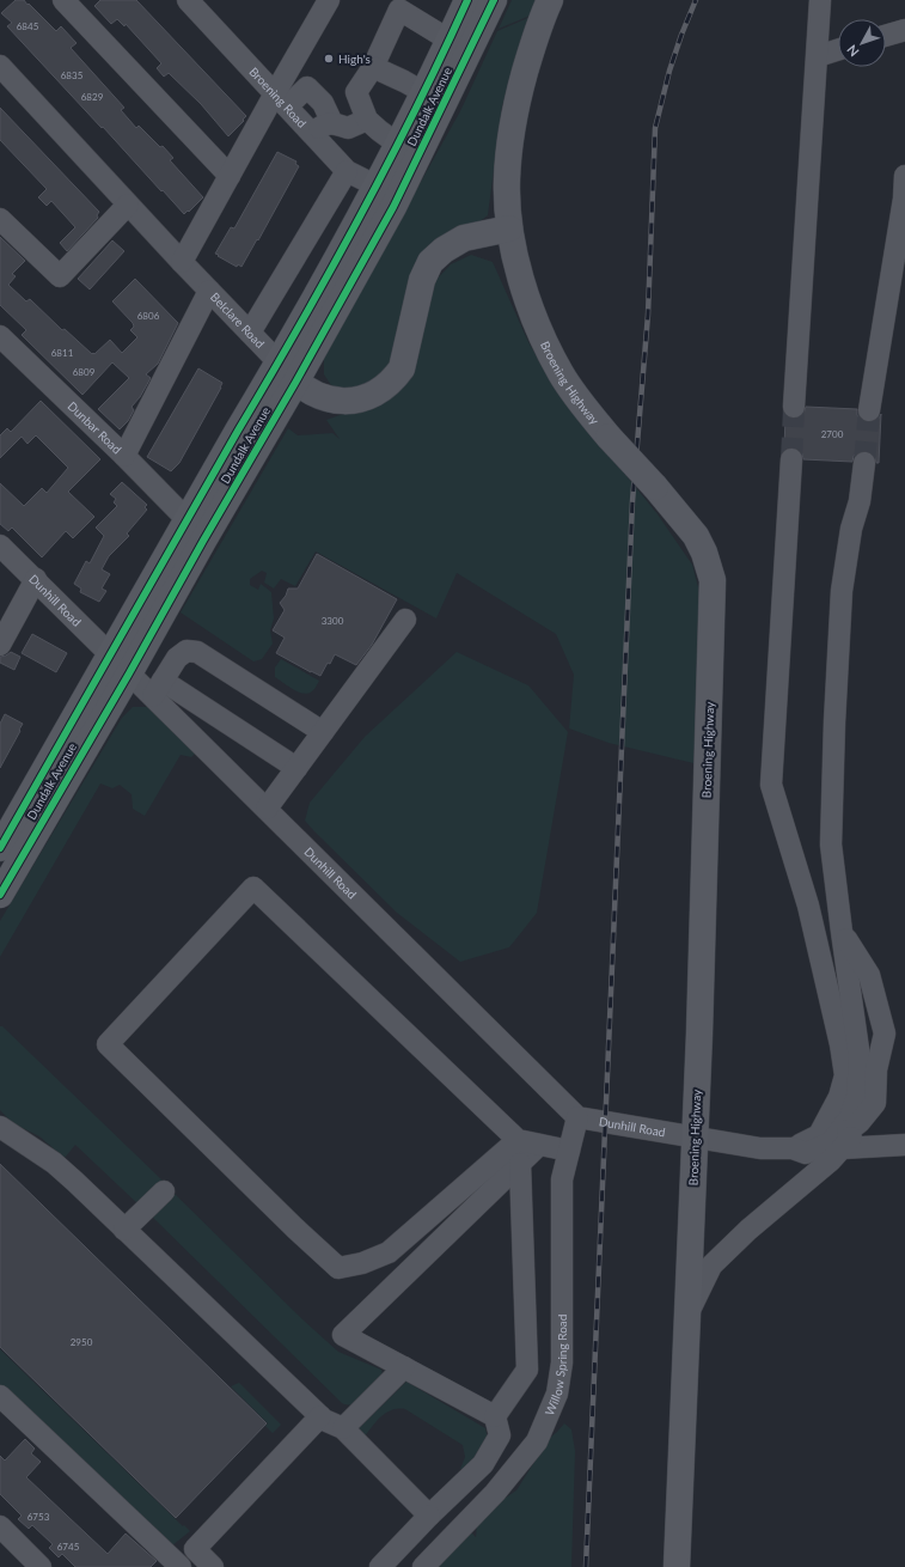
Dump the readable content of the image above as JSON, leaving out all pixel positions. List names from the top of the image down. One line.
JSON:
{"streets":{"main road":["Dundalk Avenue","Belclare Road","Broening Highway"],"street":["Broening Road","Dunbar Road","Dunhill Road","Willow Spring Road"]},"crossings":[["Broening Road","Dundalk Avenue"],["Dundalk Avenue","Belclare Road"],["Dundalk Avenue","Dunbar Road"],["Dundalk Avenue","Dunhill Road"],["Belclare Road","Broening Highway"],["Broening Highway","Dunhill Road"],["Dunhill Road","Willow Spring Road"]],"places":["High's"],"house_numbers":["6845","6835","6829","6806","6811","6809","2700","3300","2950","6753","6745"],"north":"bottom left"}
